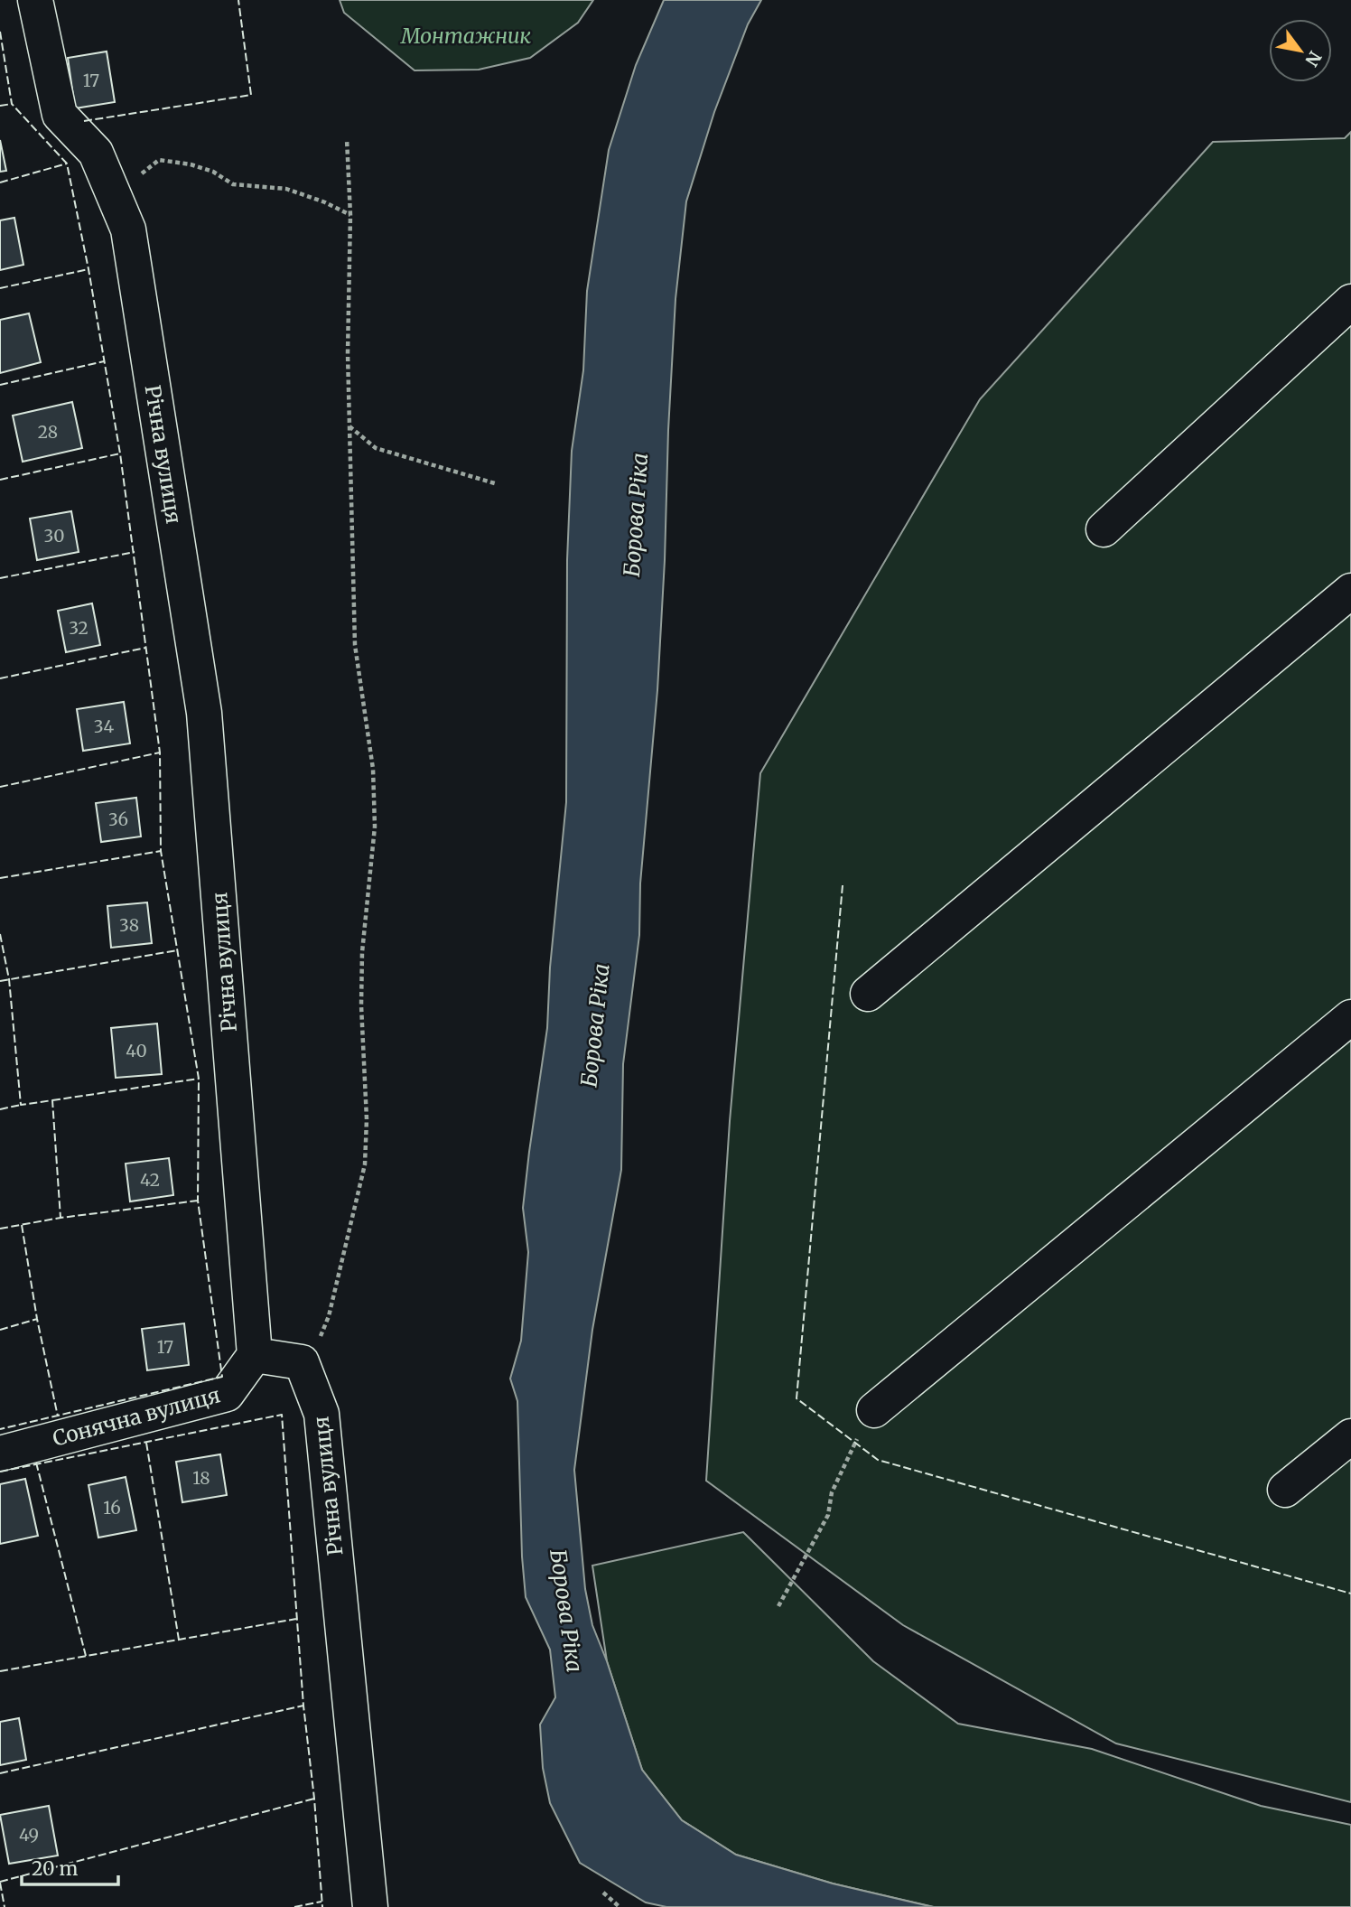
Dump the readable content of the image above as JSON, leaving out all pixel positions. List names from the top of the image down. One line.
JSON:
{"streets":{"street":["Річна вулиця","Сонячна вулиця"]},"crossings":[["Річна вулиця","Сонячна вулиця"]],"water":["Борова Ріка"],"parks":["Монтажник"],"house_numbers":["17","28","30","32","34","36","38","40","42","17","18","16","49"],"scale_bar":"20 m","north":"bottom right"}
